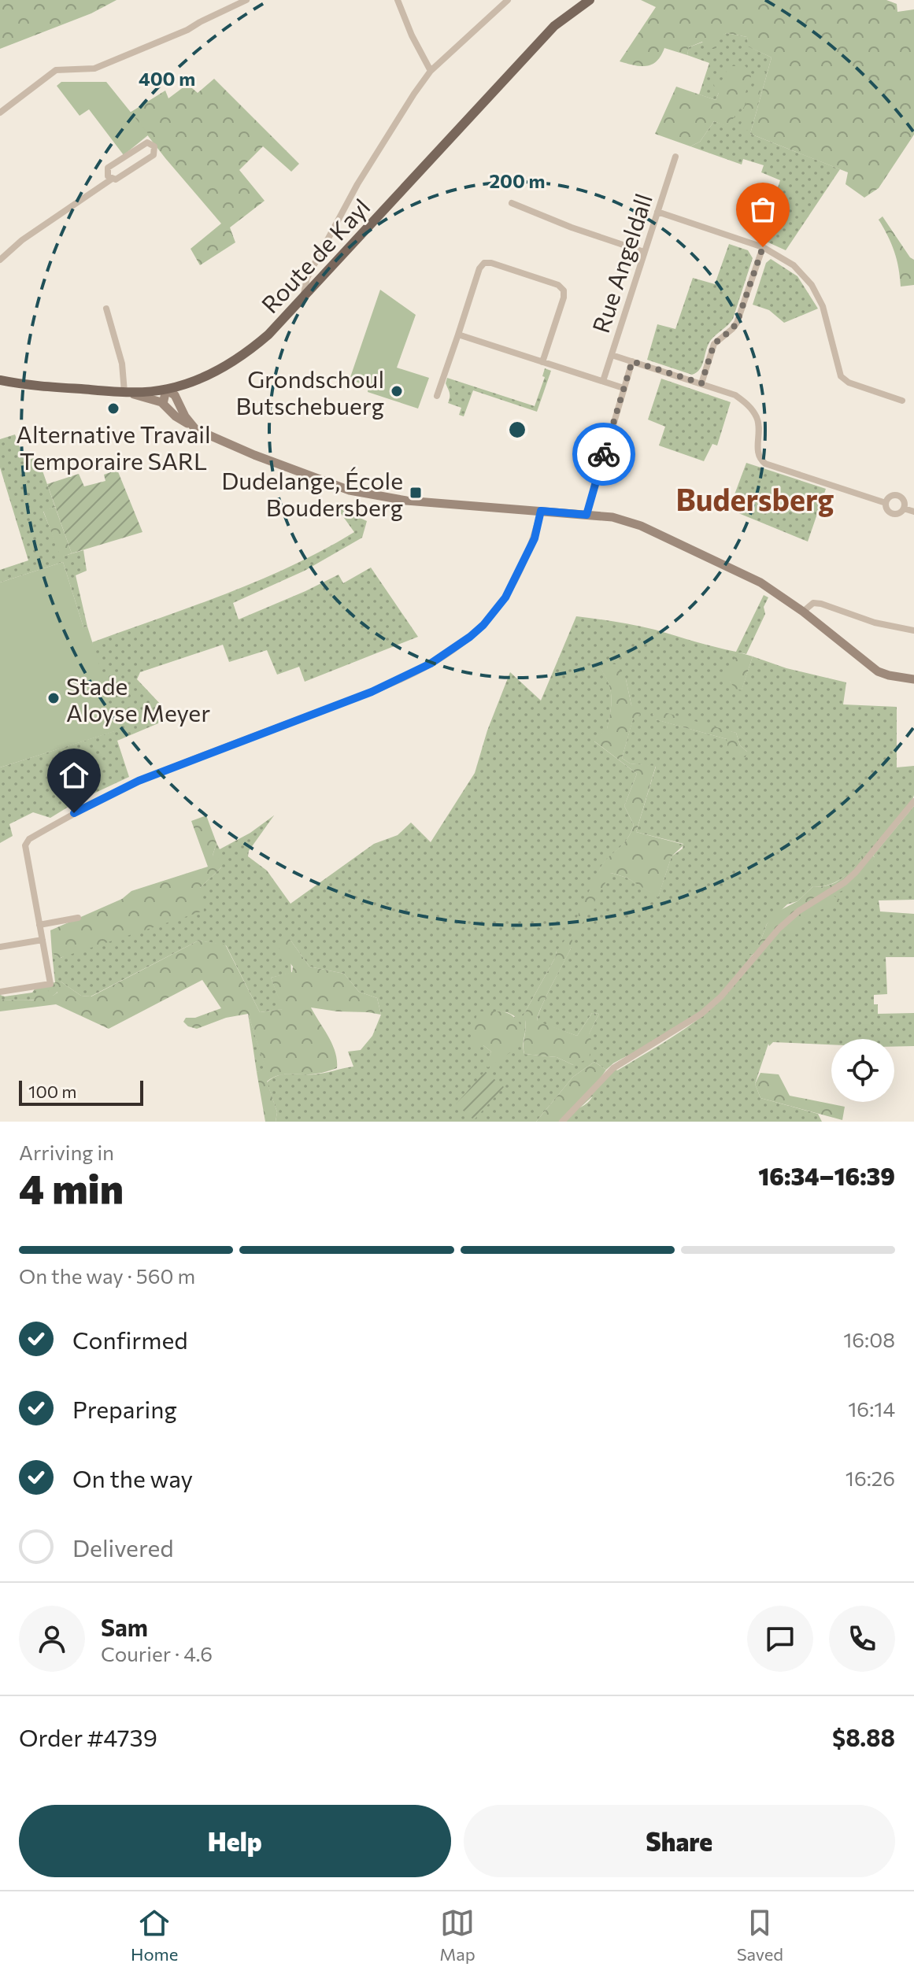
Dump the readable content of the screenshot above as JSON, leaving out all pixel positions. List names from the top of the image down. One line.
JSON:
{"streets":{"main road":["Route de Kayl"],"street":["Rue Angeldall"]},"districts":["Budersberg"],"places":{"other":["Grondschoul Butschebuerg","Alternative Travail Temporaire SARL","Stade Aloyse Meyer"],"transit":["Dudelange, École Boudersberg"]},"scale_bar":"100 m","page":{"scale":"100 m","heading":["4 min","Arriving in","16:34–16:39"],"panel":["Sam","Courier · 4.6","Order #4739","$8.88"],"bar":"On the way · 560 m","list":[["Confirmed","16:08"],["Preparing","16:14"],["On the way","16:26"],"Delivered"],"buttons":["Help","Share"],"tabs":["Home","Map","Saved"]},"rings":["400 m","200 m"]}
